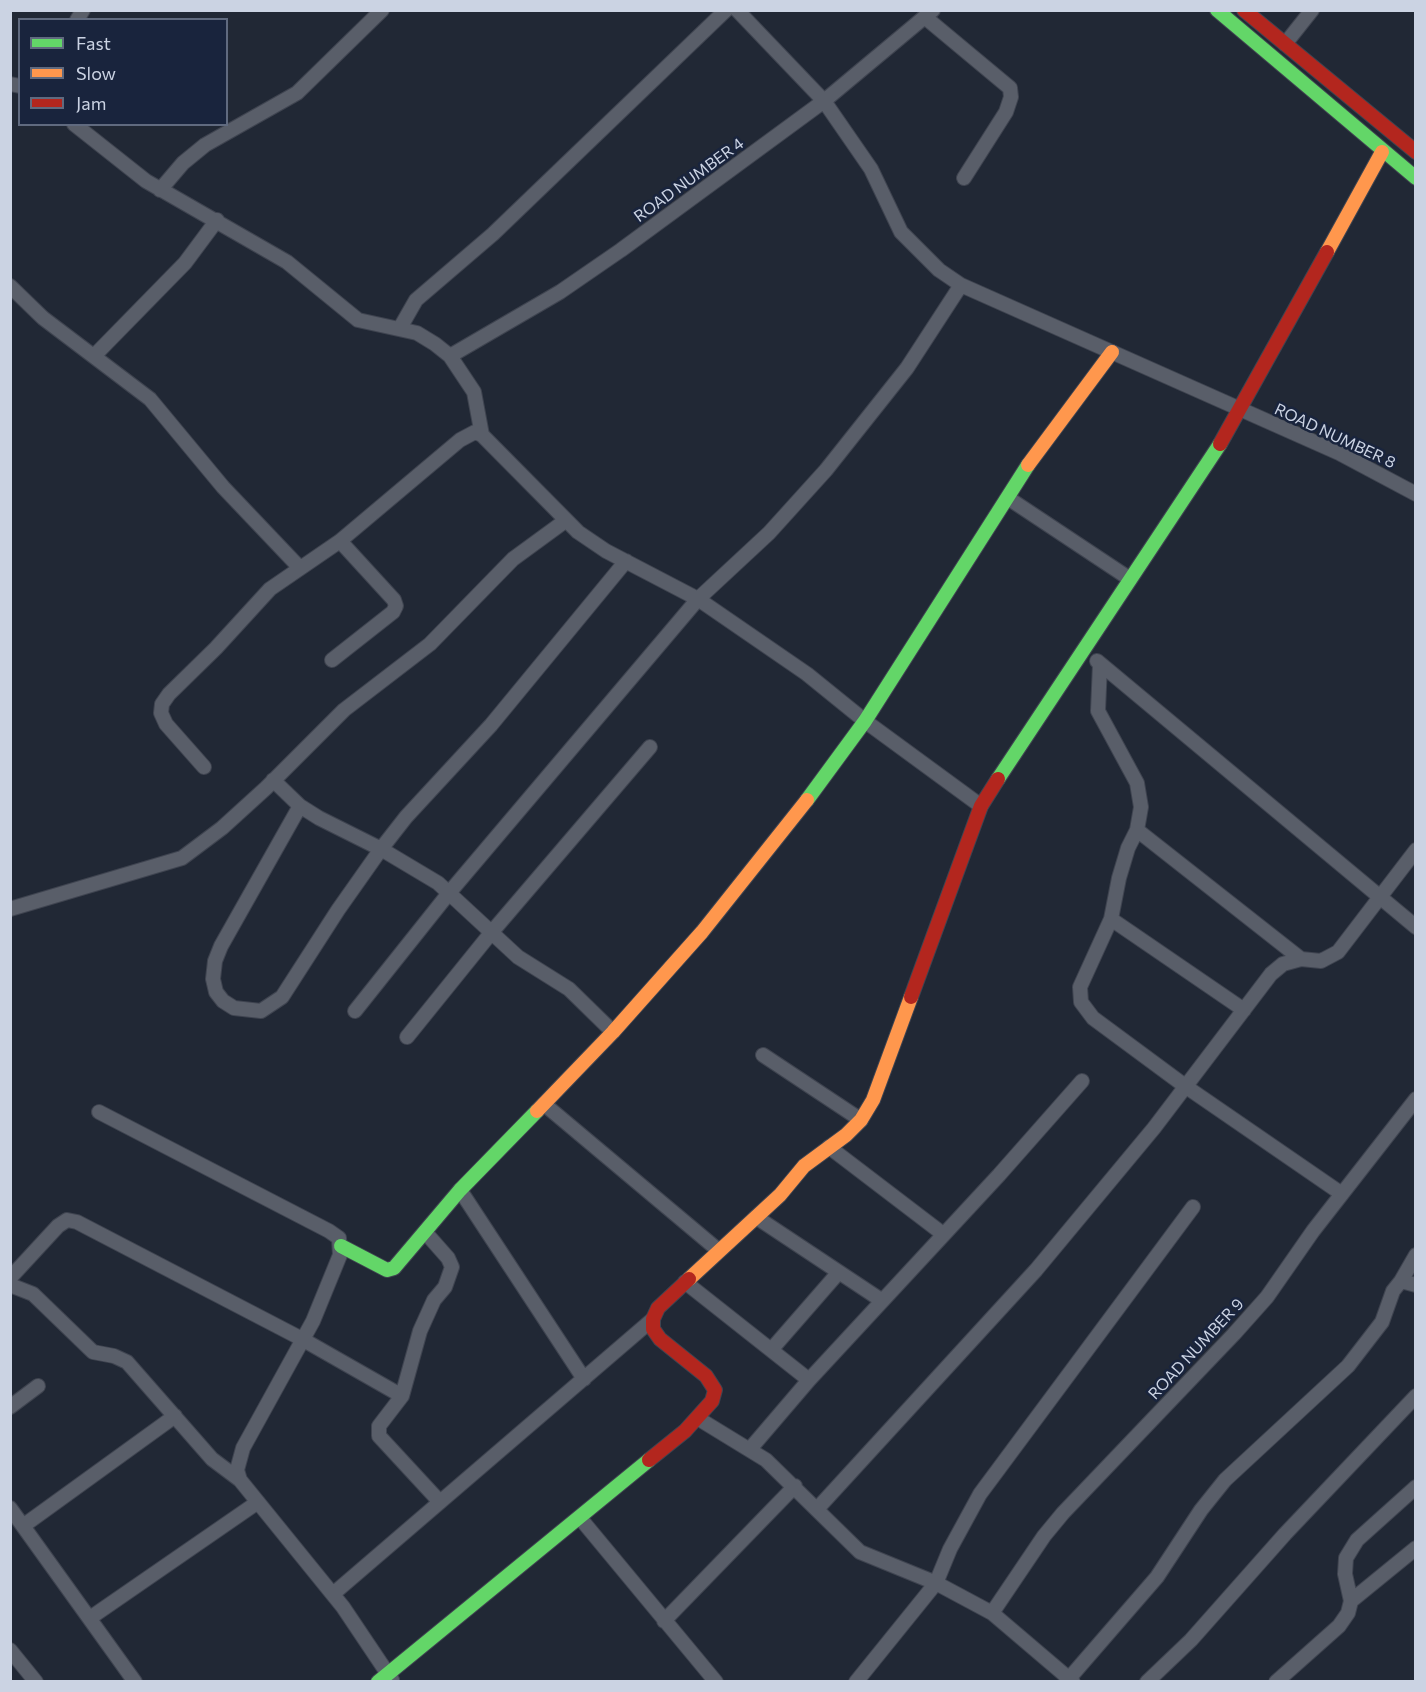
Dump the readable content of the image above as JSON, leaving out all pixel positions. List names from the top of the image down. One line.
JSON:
{"streets":{"street":["ROAD NUMBER 4","ROAD NUMBER 8","ROAD NUMBER 9"]},"crossings":[["ROAD NUMBER 4","ROAD NUMBER 8"]],"legend":["Fast","Slow","Jam"]}
